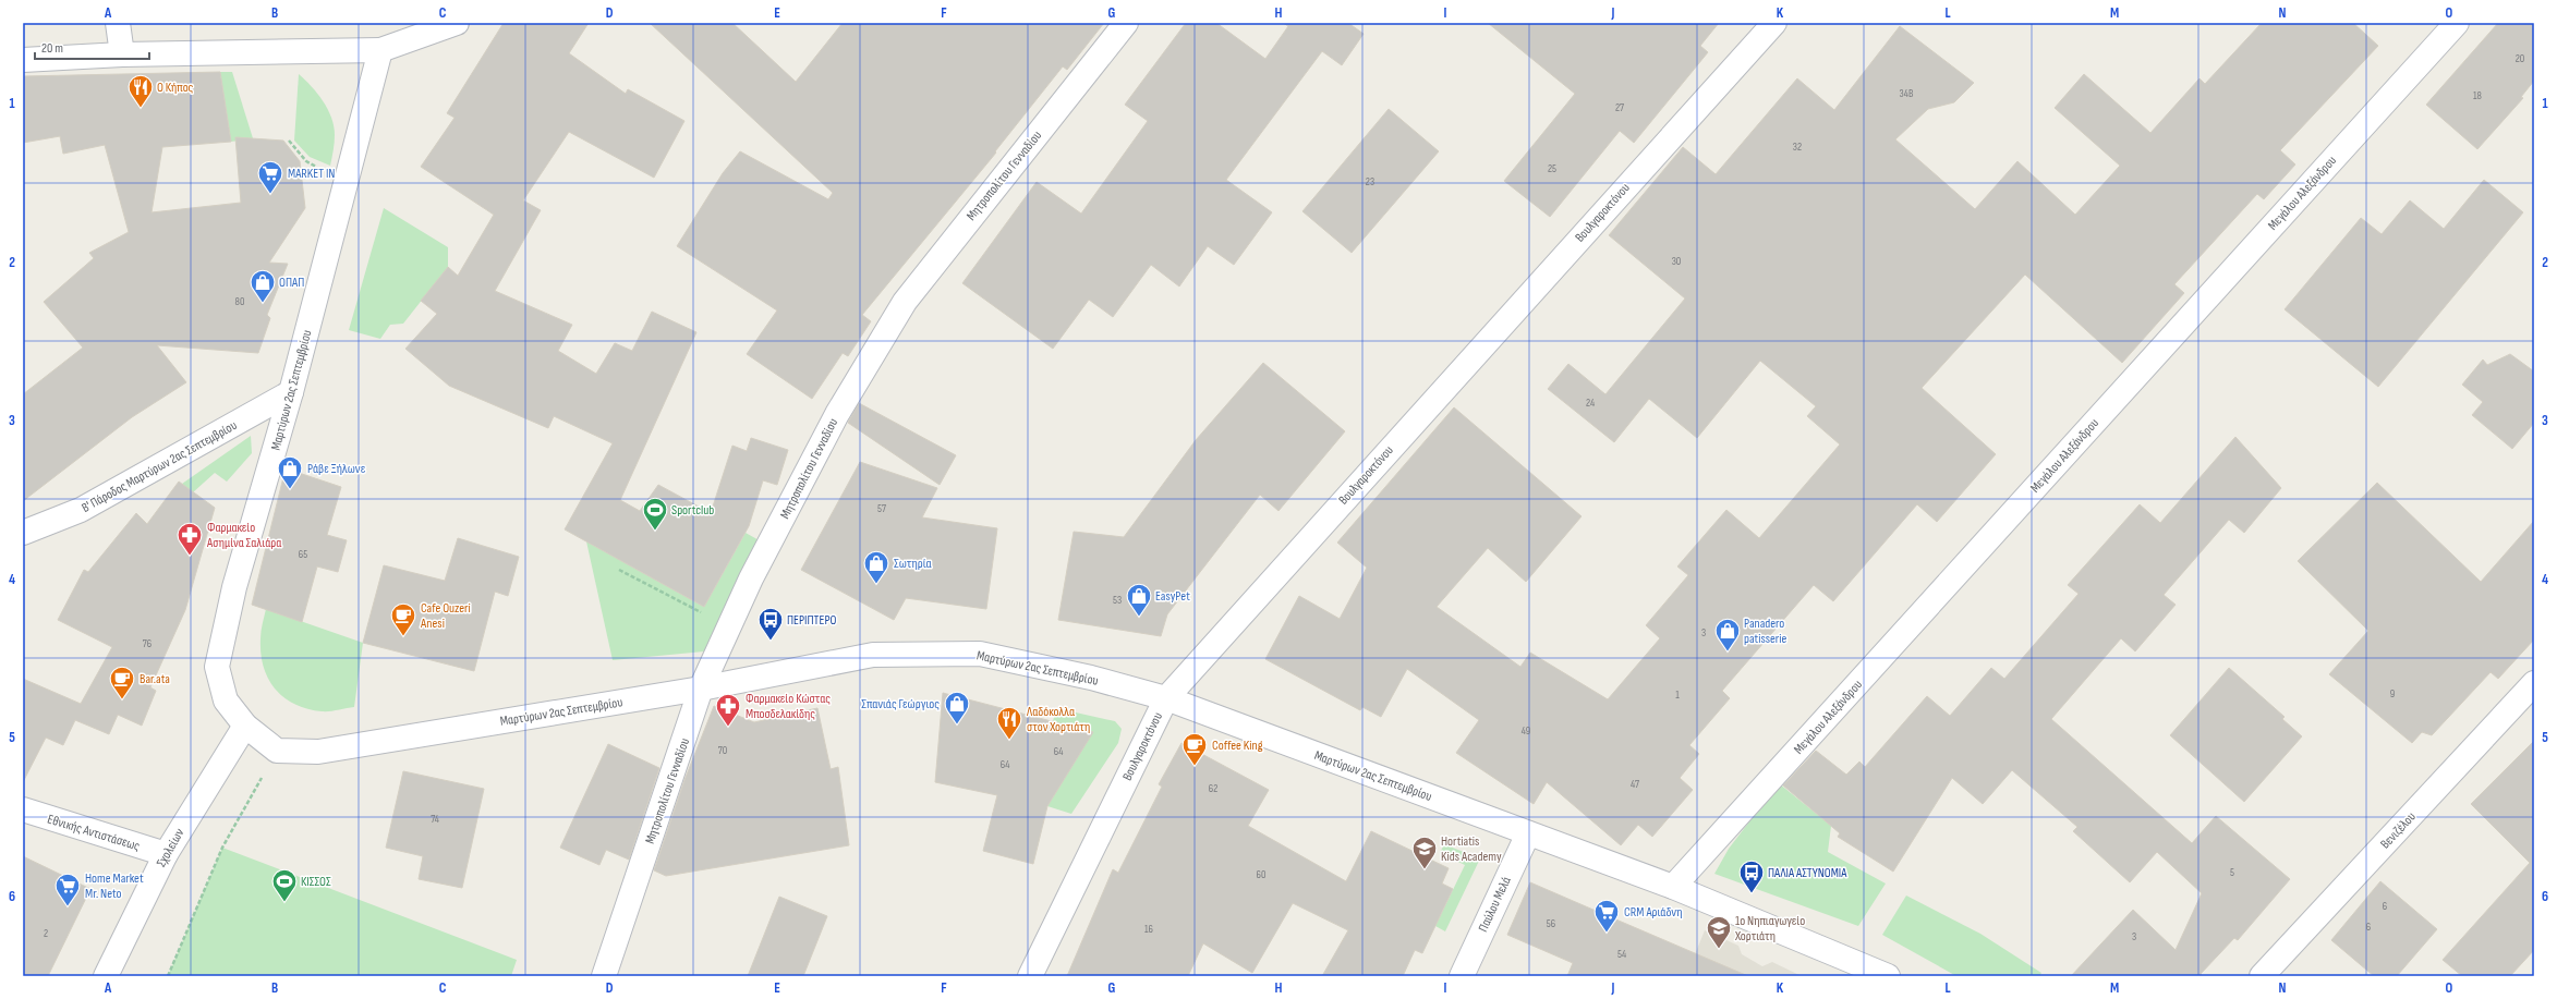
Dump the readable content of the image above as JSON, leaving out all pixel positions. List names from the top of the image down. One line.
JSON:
{"streets":{"street":["Μητροπολίτου Γενναδίου","Μεγάλου Αλεξάνδρου","Βουλγαροκτόνου","Μαρτύρων 2ας Σεπτεμβρίου","Β' Πάροδος Μαρτύρων 2ας Σεπτεμβρίου","Βενιζέλου","Εθνικής Αντιστάσεως","Σχολείων","Παύλου Μελά"]},"crossings":[["Μητροπολίτου Γενναδίου","Μαρτύρων 2ας Σεπτεμβρίου"],["Μεγάλου Αλεξάνδρου","Μαρτύρων 2ας Σεπτεμβρίου"],["Βουλγαροκτόνου","Μαρτύρων 2ας Σεπτεμβρίου"],["Μαρτύρων 2ας Σεπτεμβρίου","Β' Πάροδος Μαρτύρων 2ας Σεπτεμβρίου"],["Μαρτύρων 2ας Σεπτεμβρίου","Σχολείων"],["Μαρτύρων 2ας Σεπτεμβρίου","Παύλου Μελά"],["Εθνικής Αντιστάσεως","Σχολείων"]],"places":{"restaurant":["Ο Κήπος","Λαδόκολλα στον Χορτιάτη"],"supermarket":["MARKET IN","Home Market Mr. Neto","CRM Αριάδνη"],"shop":["ΟΠΑΠ","Ράβε Ξήλωνε","Σωτηρία","EasyPet","Panadero patisserie","Σπανιάς Γεώργιος"],"sports":["Sportclub","ΚΙΣΣΟΣ"],"pharmacy":["Φαρμακείο Ασημίνα Σαλιάρα","Φαρμακείο Κώστας Μποσδελακίδης"],"cafe":["Cafe Ouzeri Anesi","Bar.ata","Coffee King"],"bus stop":["ΠΕΡΙΠΤΕΡΟ","ΠΑΛΙΑ ΑΣΤΥΝΟΜΙΑ"],"school or university":["Hortiatis Kids Academy","1ο Νηπιαγωγείο Χορτιάτη"]},"house_numbers":["20","34Β","18","27","32","25","23","30","80","24","57","65","53","3","76","9","1","49","70","64","64","47","62","74","5","60","6","56","6","16","2","3","54"],"scale_bar":"20 m","grid":{"columns":["A","B","C","D","E","F","G","H","I","J","K","L","M","N","O"],"rows":["1","2","3","4","5","6"]}}
